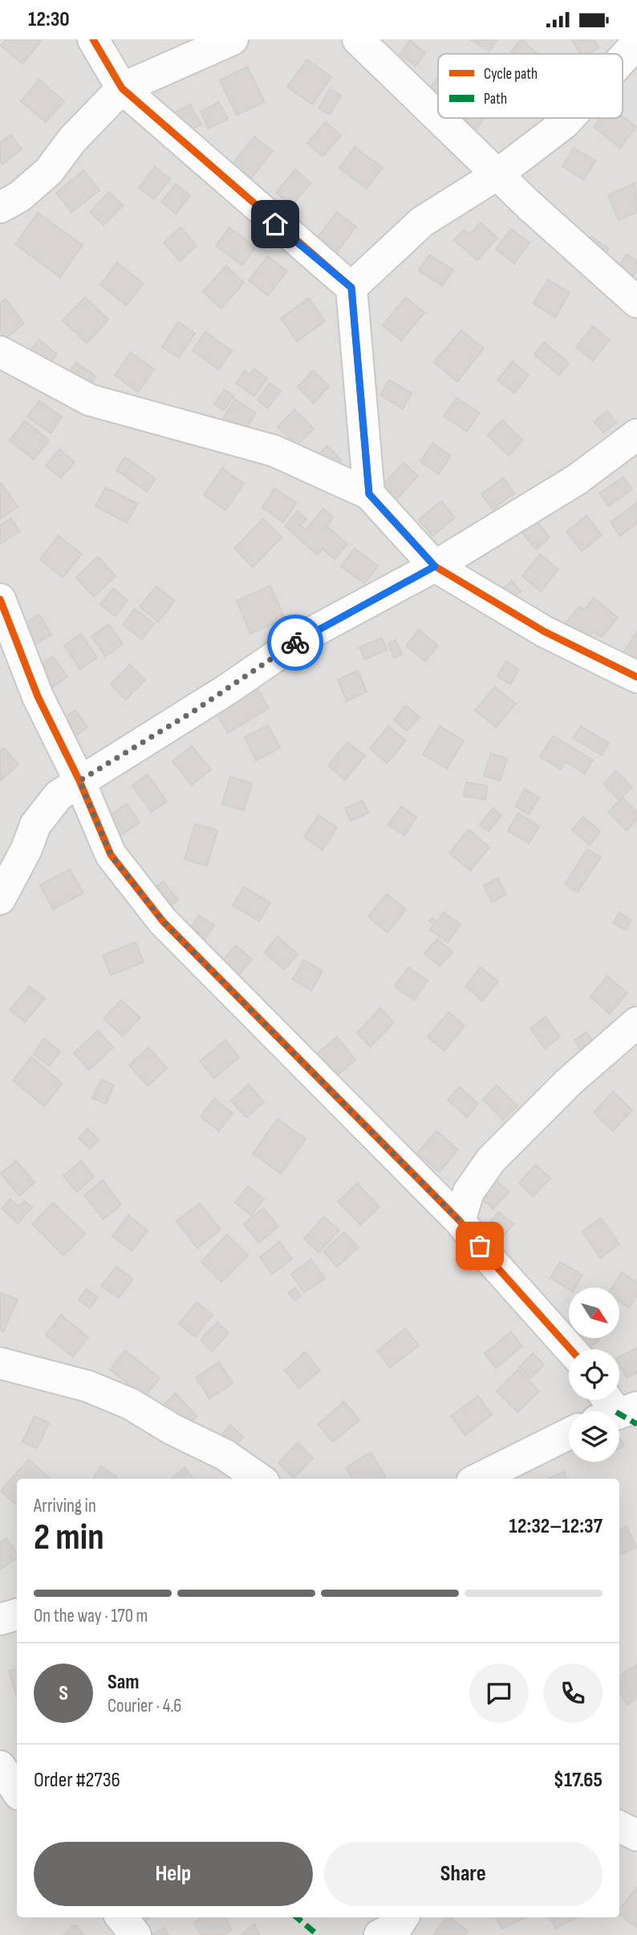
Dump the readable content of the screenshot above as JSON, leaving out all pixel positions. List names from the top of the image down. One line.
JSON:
{"legend":["Cycle path","Path"],"north":"bottom right","page":{"status":"12:30","heading":["2 min","Arriving in","12:32–12:37"],"panel":["Sam","Courier · 4.6","Order #2736","$17.65"],"bar":"On the way · 170 m","round":"S","buttons":["Help","Share"]}}
